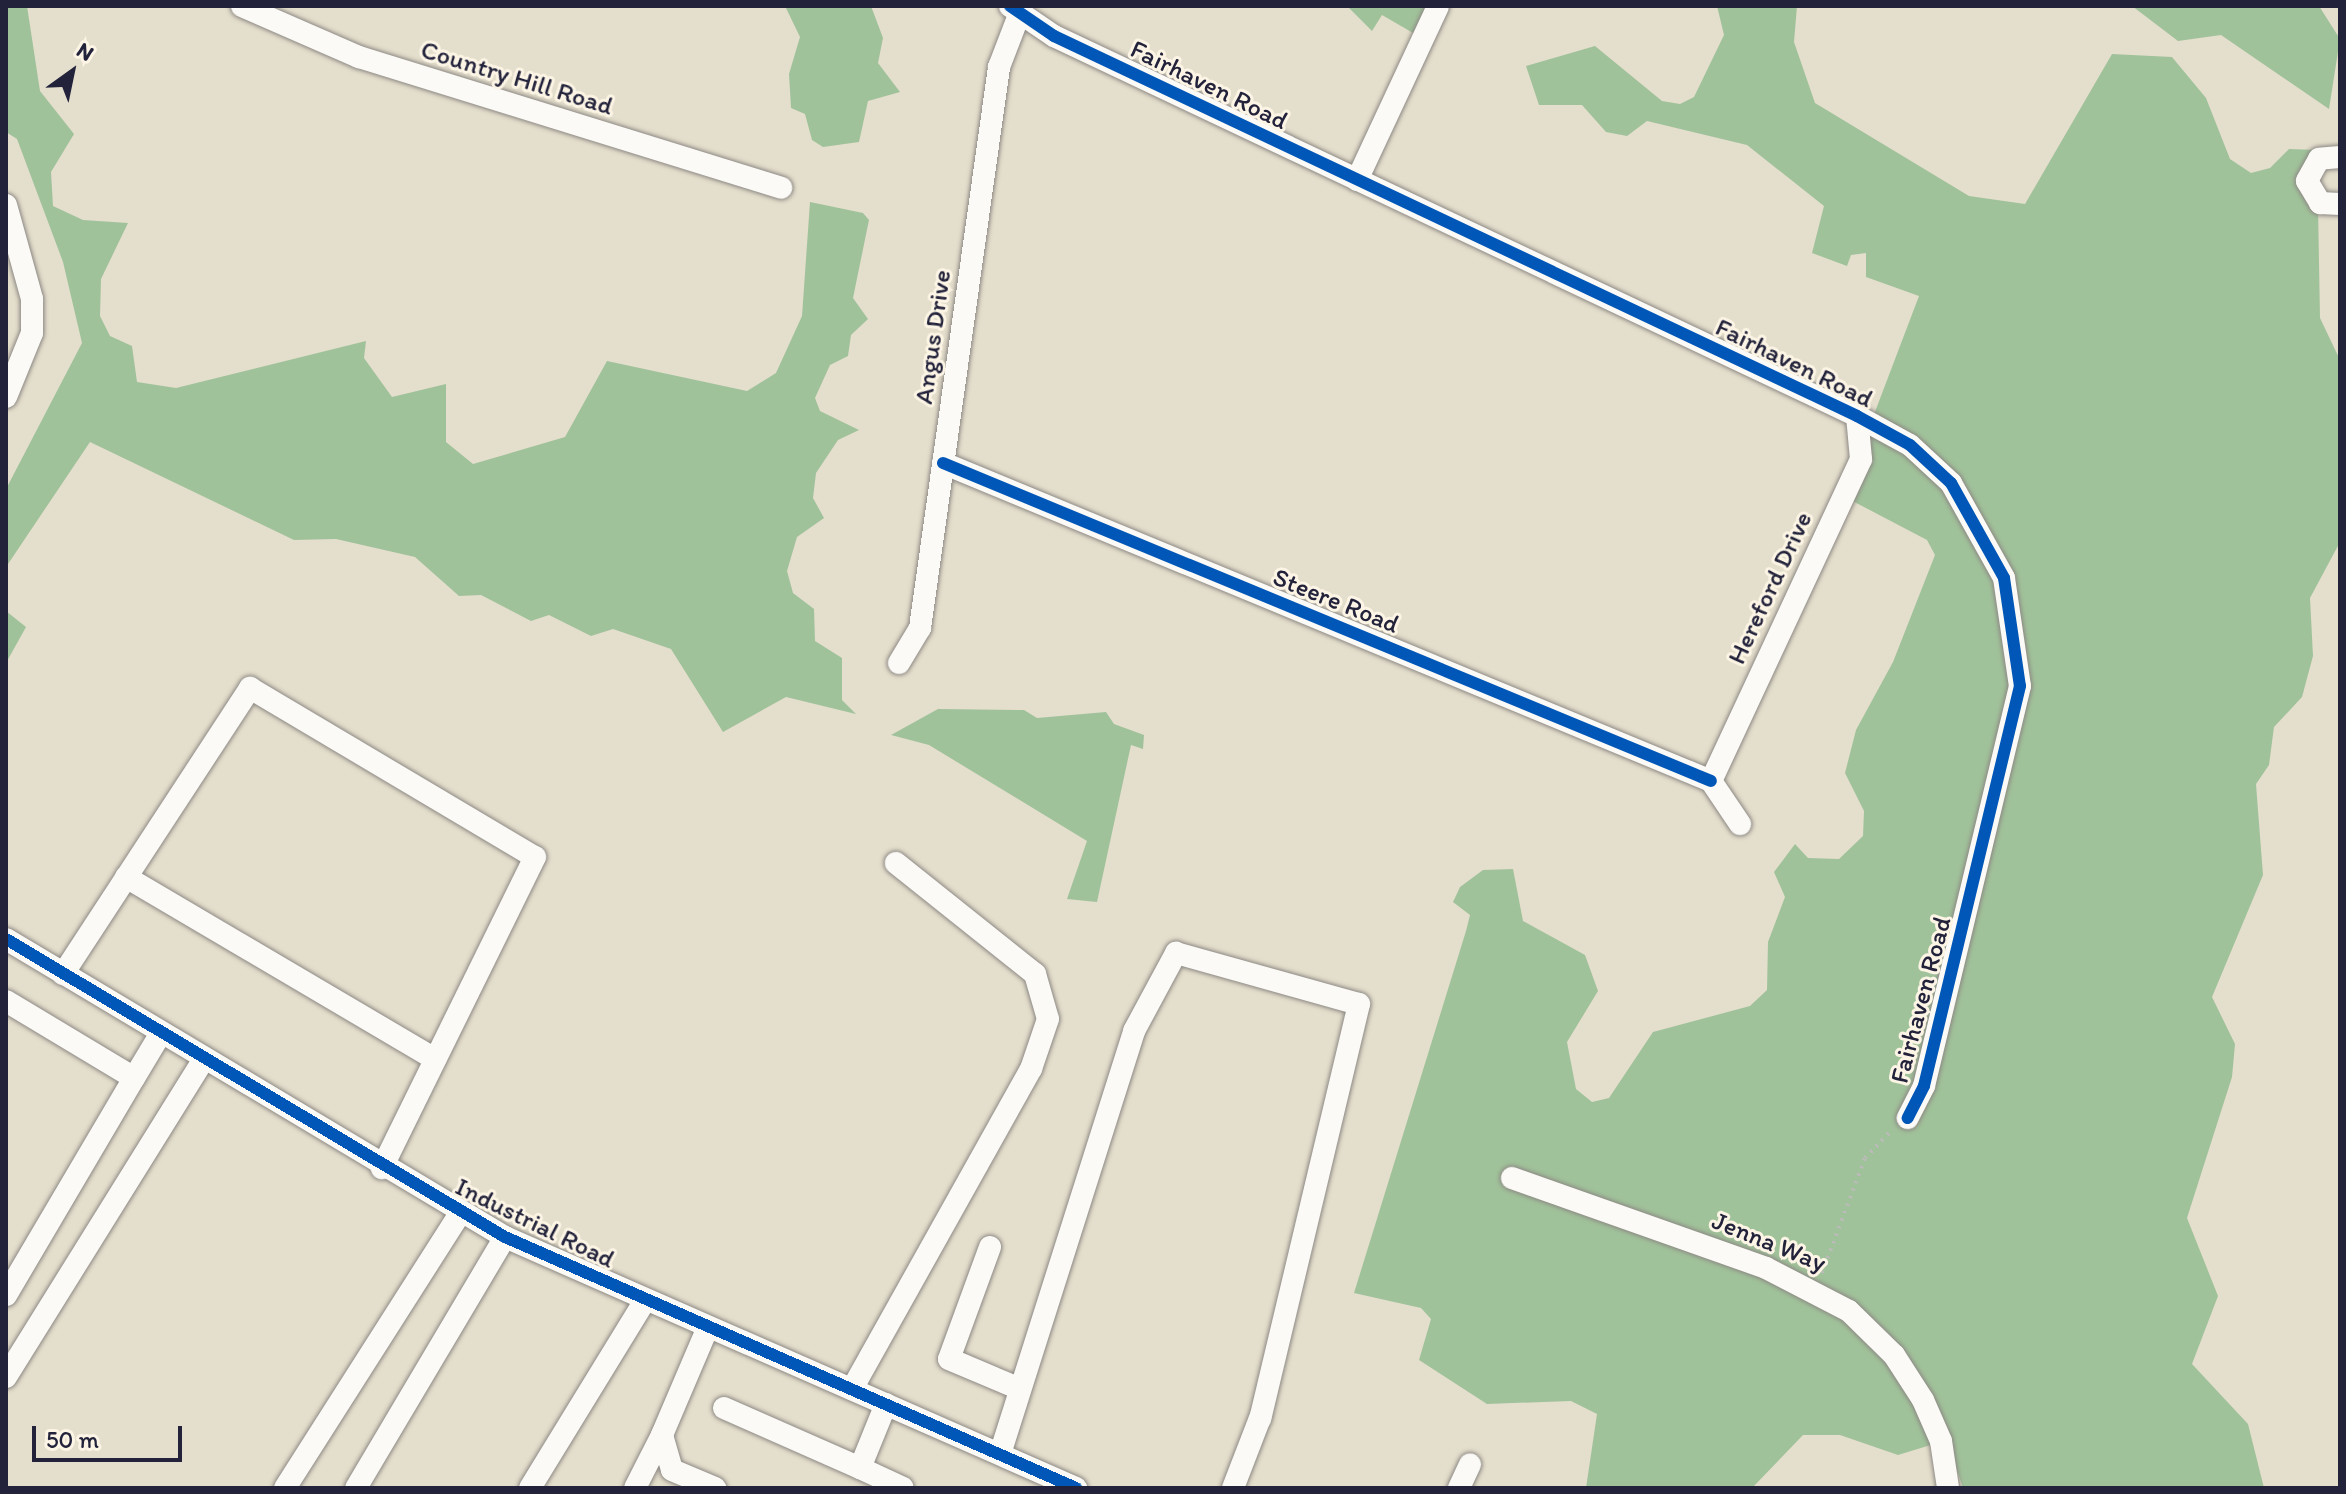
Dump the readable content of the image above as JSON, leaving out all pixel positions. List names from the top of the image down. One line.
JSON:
{"streets":{"street":["Country Hill Road","Fairhaven Road","Angus Drive","Hereford Drive","Steere Road","Industrial Road","Jenna Way"]},"crossings":[["Fairhaven Road","Angus Drive"],["Fairhaven Road","Hereford Drive"],["Angus Drive","Steere Road"],["Hereford Drive","Steere Road"]],"scale_bar":"50 m","north":"top right"}
